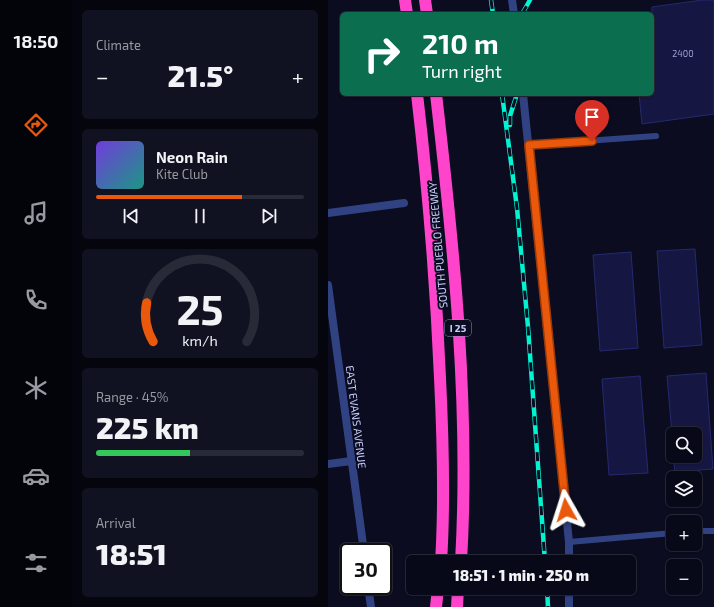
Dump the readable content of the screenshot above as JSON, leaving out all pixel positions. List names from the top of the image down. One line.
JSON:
{"streets":{"highway":["SOUTH PUEBLO FREEWAY","I 25"],"street":["EAST EVANS AVENUE"]},"house_numbers":["2400"],"page":{"tabs":"18:50","tile":["Climate",["Range · 45%","225 km"],["Arrival","18:51"]],"turn":["210 m","Turn right"],"heat":["−","21.5°","+"],"song":["Neon Rain","Kite Club"],"map_buttons":["+","−"],"limit":"30","trip":"18:51 · 1 min · 250 m","gauge":["25","km/h"]}}
